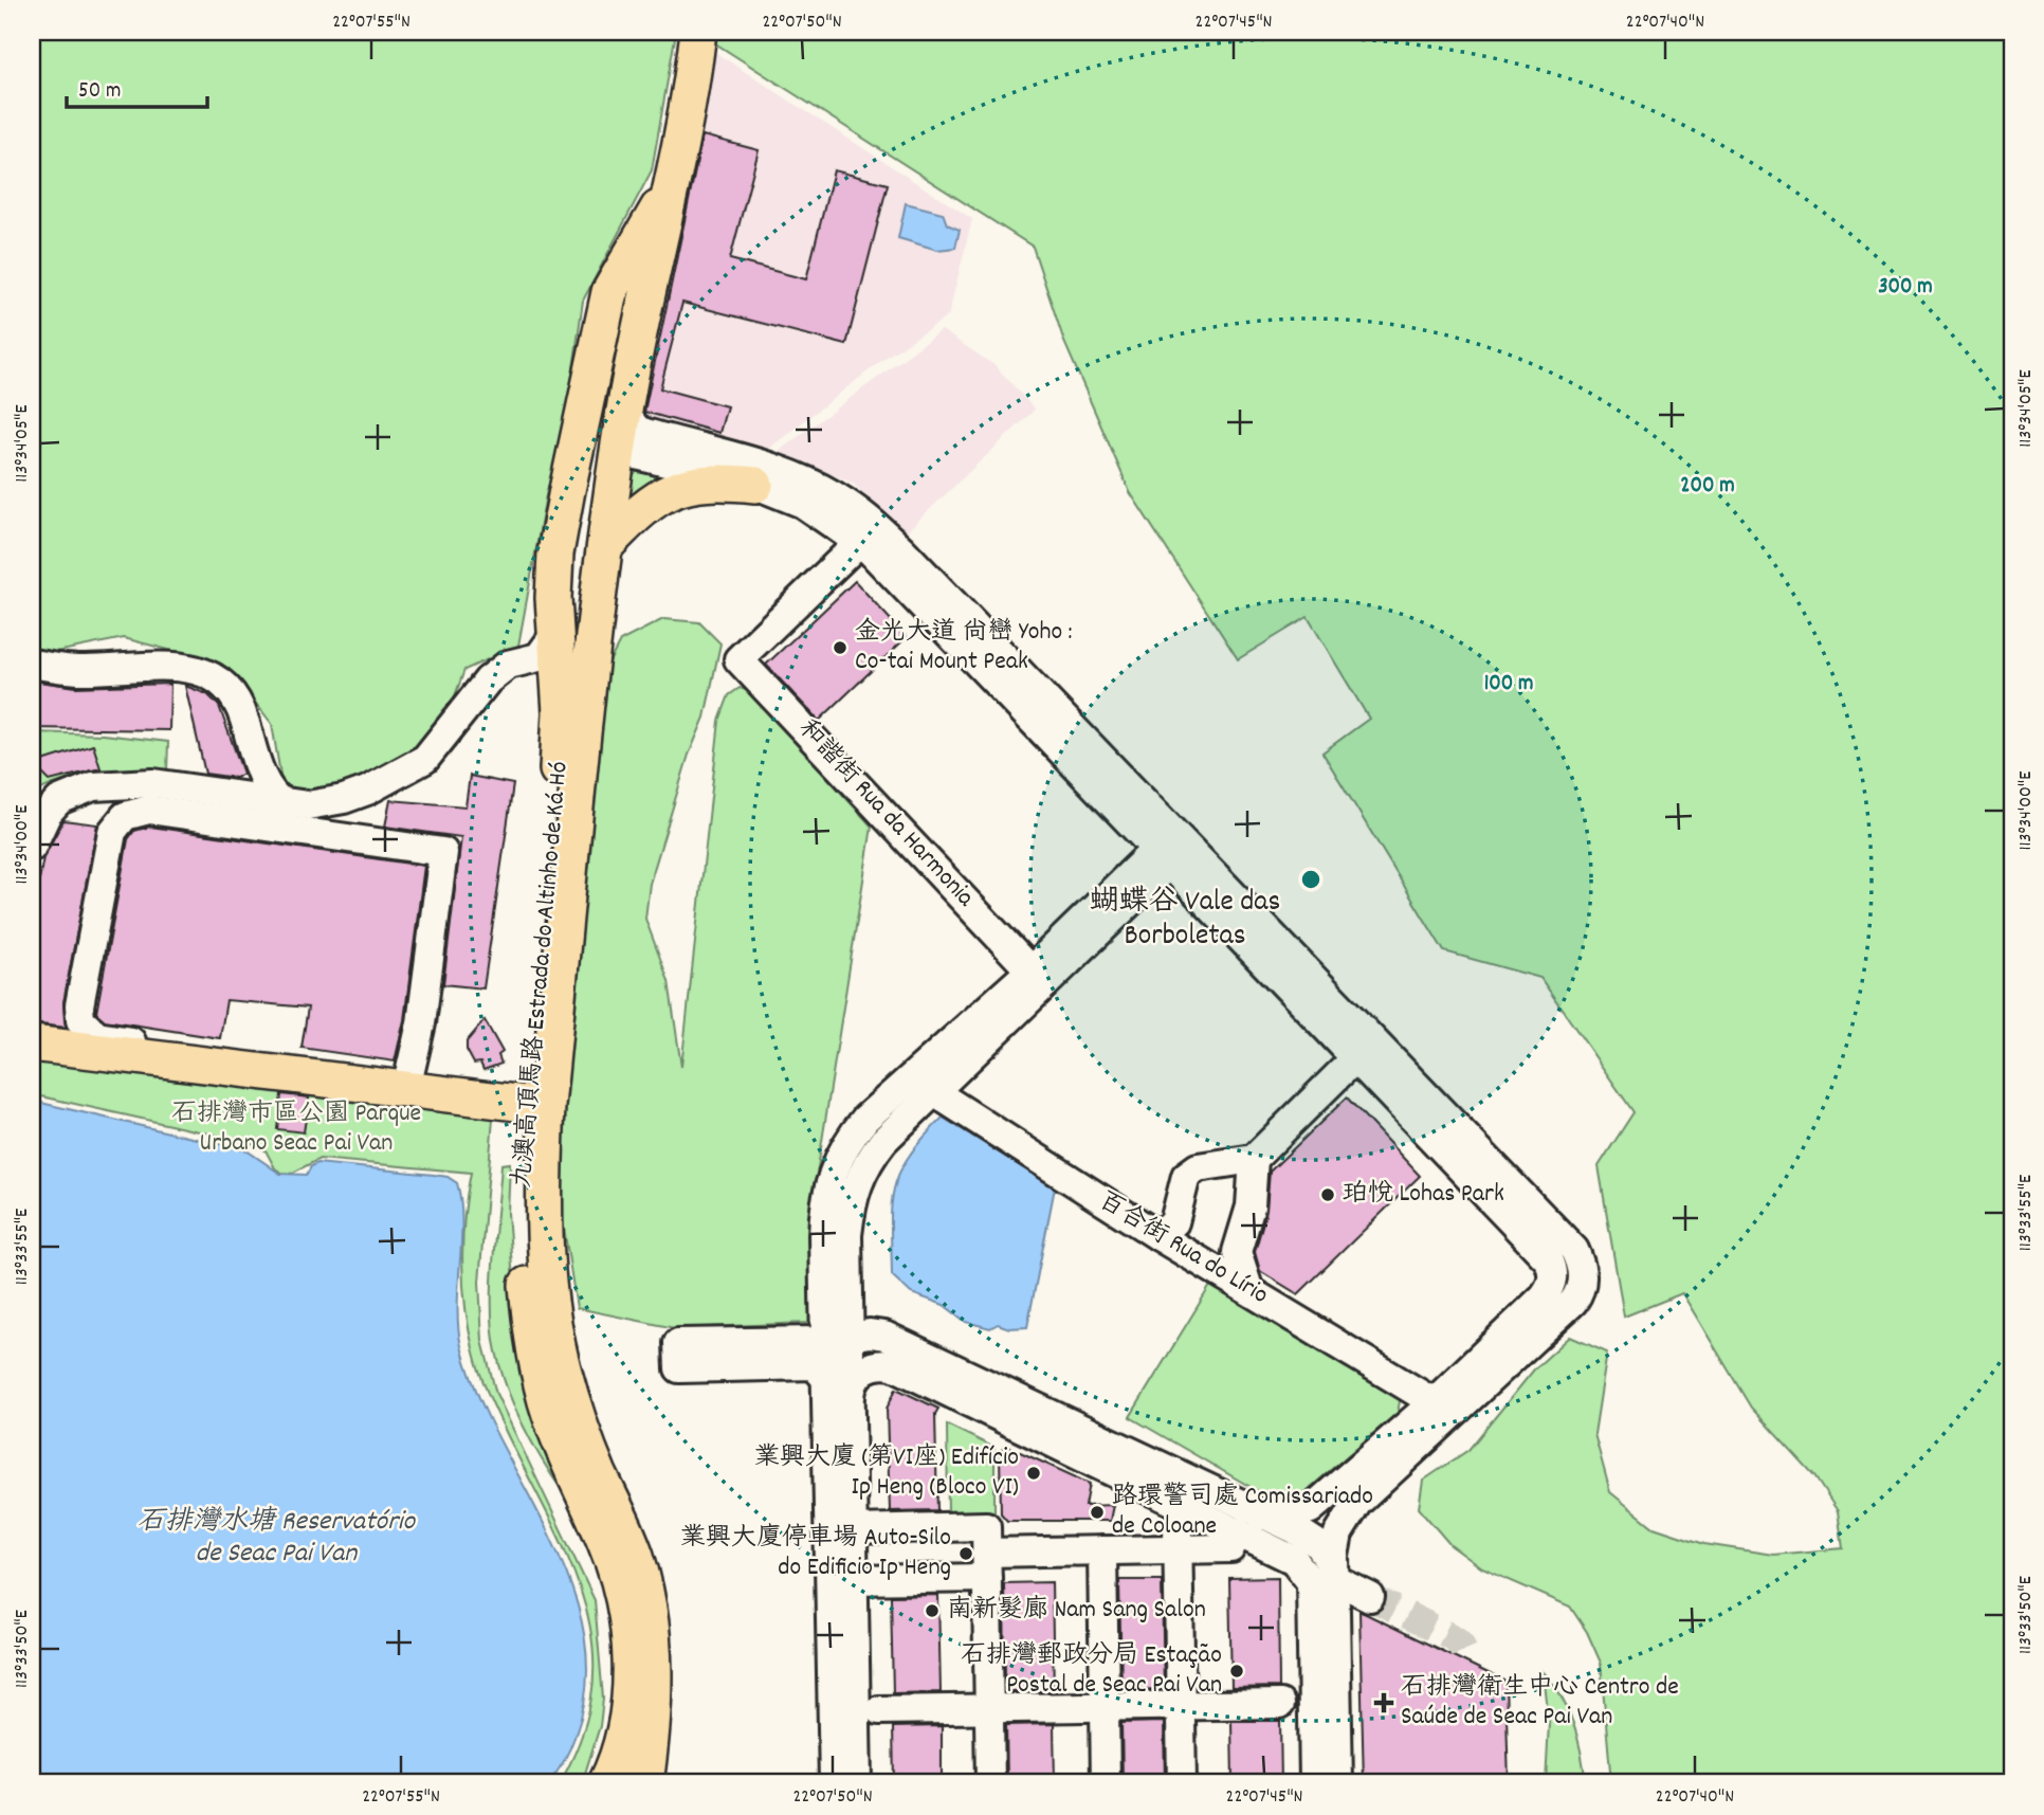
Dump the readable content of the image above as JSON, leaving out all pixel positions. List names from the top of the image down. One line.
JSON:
{"streets":{"main road":["九澳高頂馬路 Estrada do Altinho de Ká Hó"],"street":["和諧街 Rua da Harmonia","百合街 Rua do Lírio"]},"districts":["蝴蝶谷 Vale das Borboletas"],"water":["石排灣水塘 Reservatório de Seac Pai Van"],"parks":["石排灣市區公園 Parque Urbano Seac Pai Van"],"places":{"other":["金光大道 尚巒 Yoho : Co-tai Mount Peak","珀悅 Lohas Park","業興大廈 (第VI座) Edifício Ip Heng (Bloco VI)","路環警司處 Comissariado de Coloane","業興大廈停車場 Auto-Silo do Edificio Ip Heng","南新髮廊 Nam Sang Salon","石排灣郵政分局 Estação Postal de Seac Pai Van"],"health":["石排灣衛生中心 Centro de Saúde de Seac Pai Van"]},"scale_bar":"50 m","coordinates":["22°07'55\"N","22°07'50\"N","22°07'45\"N","22°07'40\"N","113°34'05\"E","113°34'00\"E","113°33'55\"E","113°33'50\"E"],"rings":["300 m","200 m","100 m"]}
